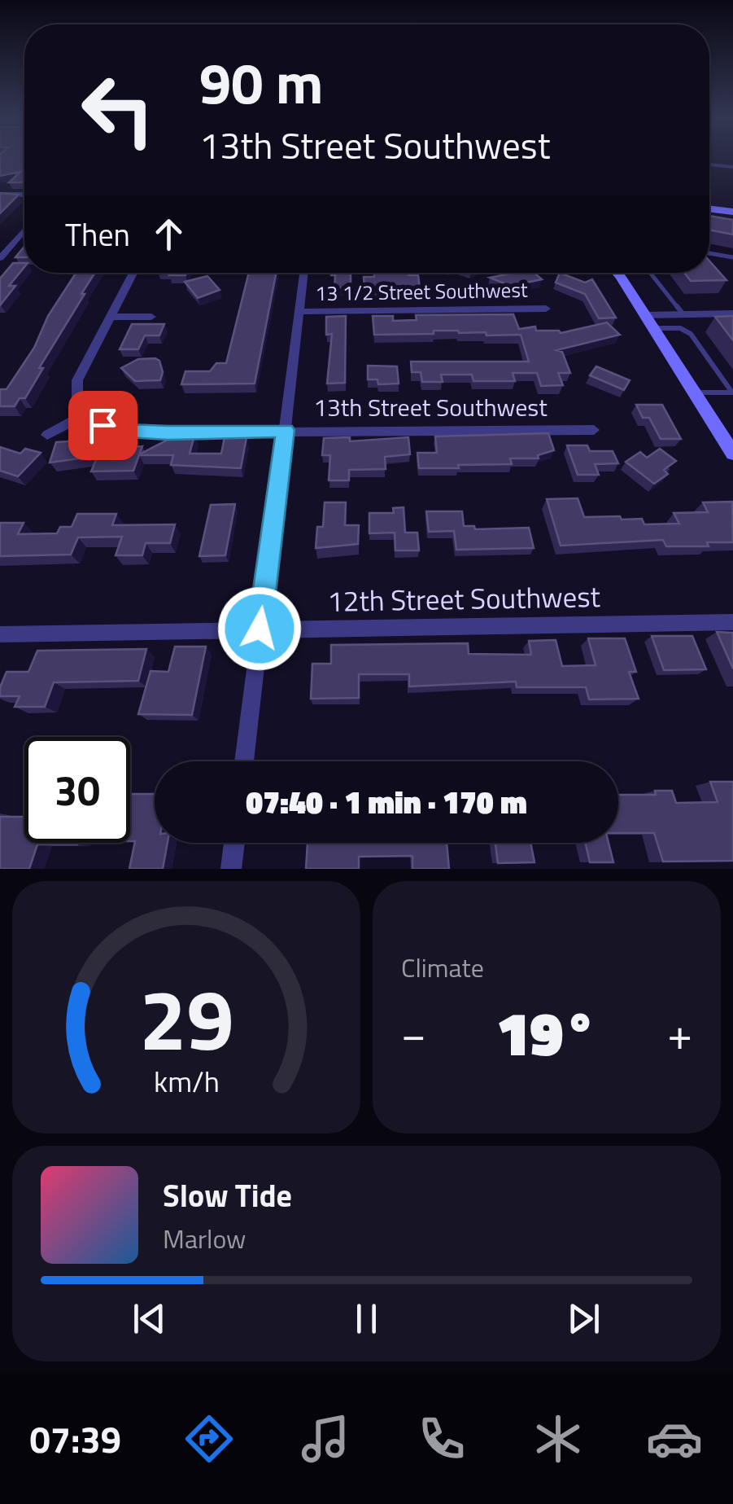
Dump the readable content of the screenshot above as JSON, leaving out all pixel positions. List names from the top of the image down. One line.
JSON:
{"streets":{"street":["13 1/2 Street Southwest","13th Street Southwest","12th Street Southwest"]},"page":{"turn":["90 m","13th Street Southwest"],"then":"Then","limit":"30","trip":"07:40 · 1 min · 170 m","tile":"Climate","heat":["−","19°","+"],"song":["Slow Tide","Marlow"],"tabs":"07:39","gauge":["29","km/h"]}}
